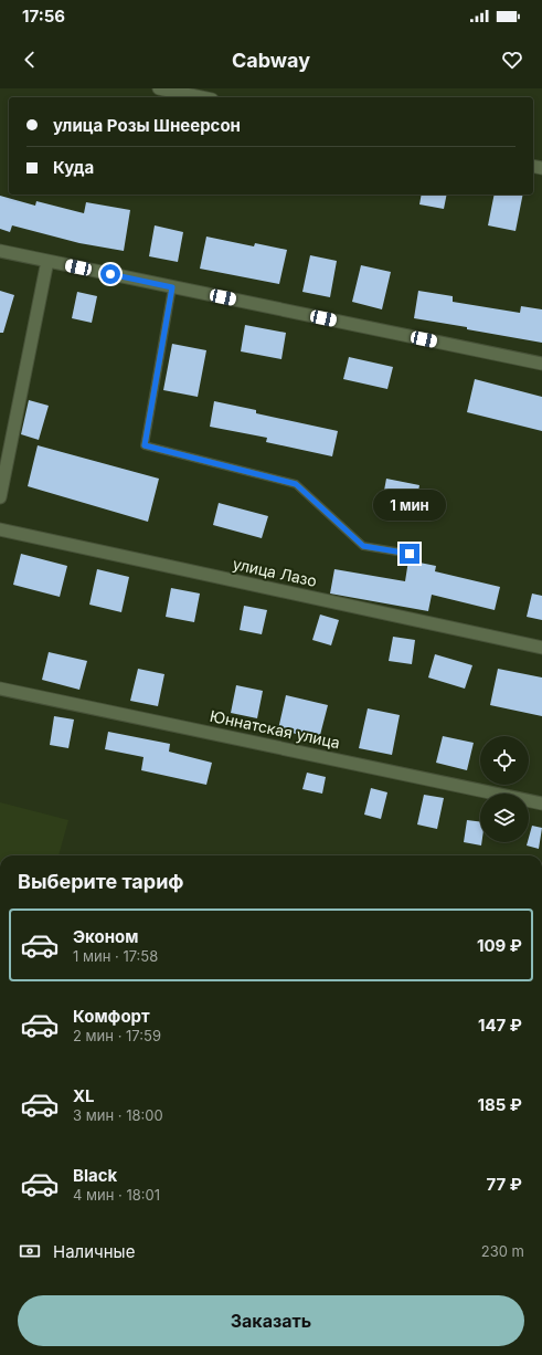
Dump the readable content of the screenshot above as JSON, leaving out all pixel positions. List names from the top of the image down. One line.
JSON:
{"streets":{"street":["улица Лазо","Юннатская улица"]},"page":{"status":"17:56","header":"Cabway","banner":["улица Розы Шнеерсон","Куда"],"bubble":"1 мин","heading":"Выберите тариф","list":[{"name":"Эконом","note":"1 мин · 17:58","value":"109 ₽"},{"name":"Комфорт","note":"2 мин · 17:59","value":"147 ₽"},{"name":"XL","note":"3 мин · 18:00","value":"185 ₽"},{"name":"Black","note":"4 мин · 18:01","value":"77 ₽"}],"pay":["Наличные","230 m"],"buttons":"Заказать"}}
